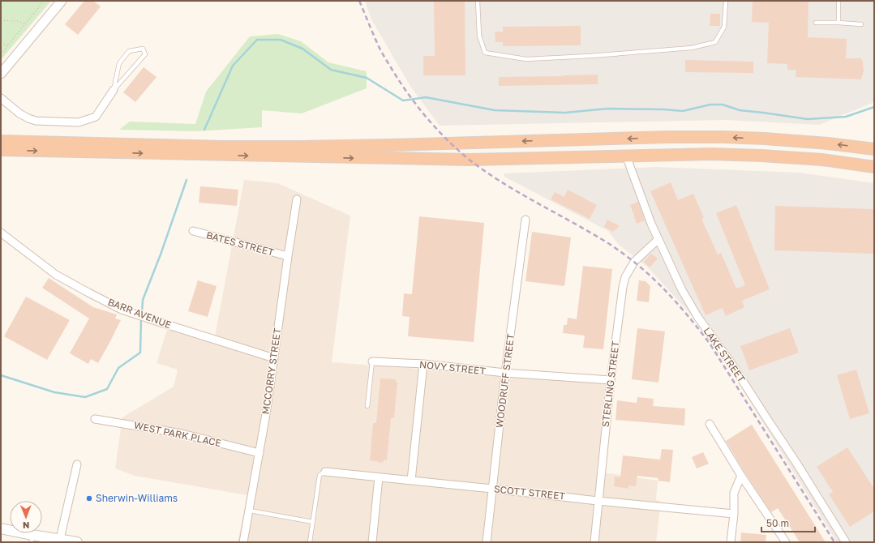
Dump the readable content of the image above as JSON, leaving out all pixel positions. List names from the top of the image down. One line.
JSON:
{"streets":{"street":["BATES STREET","BARR AVENUE","LAKE STREET","NOVY STREET","MCCORRY STREET","WOODRUFF STREET","STERLING STREET","WEST PARK PLACE","SCOTT STREET"]},"crossings":[["BATES STREET","MCCORRY STREET"],["BARR AVENUE","MCCORRY STREET"],["LAKE STREET","STERLING STREET"],["NOVY STREET","WOODRUFF STREET"],["NOVY STREET","STERLING STREET"],["MCCORRY STREET","WEST PARK PLACE"],["WOODRUFF STREET","SCOTT STREET"],["STERLING STREET","SCOTT STREET"]],"places":["Sherwin-Williams"],"scale_bar":"50 m","north":"bottom"}
